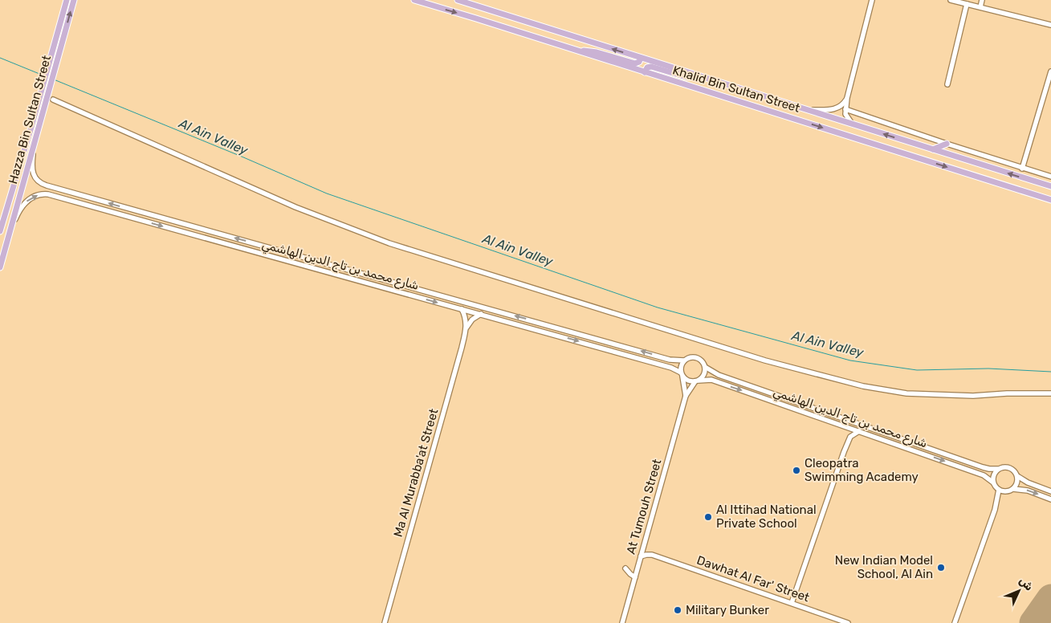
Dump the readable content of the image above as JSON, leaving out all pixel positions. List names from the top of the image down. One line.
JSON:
{"streets":{"main road":["Khalid Bin Sultan Street","Hazza Bin Sultan Street"],"street":["شارع محمد بن تاج الدين الهاشمي","Ma Al Murabba'at Street","At Tumouh Street","Dawhat Al Far' Street"]},"crossings":[["Hazza Bin Sultan Street","شارع محمد بن تاج الدين الهاشمي"],["شارع محمد بن تاج الدين الهاشمي","Ma Al Murabba'at Street"],["شارع محمد بن تاج الدين الهاشمي","At Tumouh Street"],["At Tumouh Street","Dawhat Al Far' Street"]],"water":["Al Ain Valley"],"places":["Cleopatra Swimming Academy","Al Ittihad National Private School","New Indian Model School, Al Ain","Military Bunker"],"north":"top right"}
